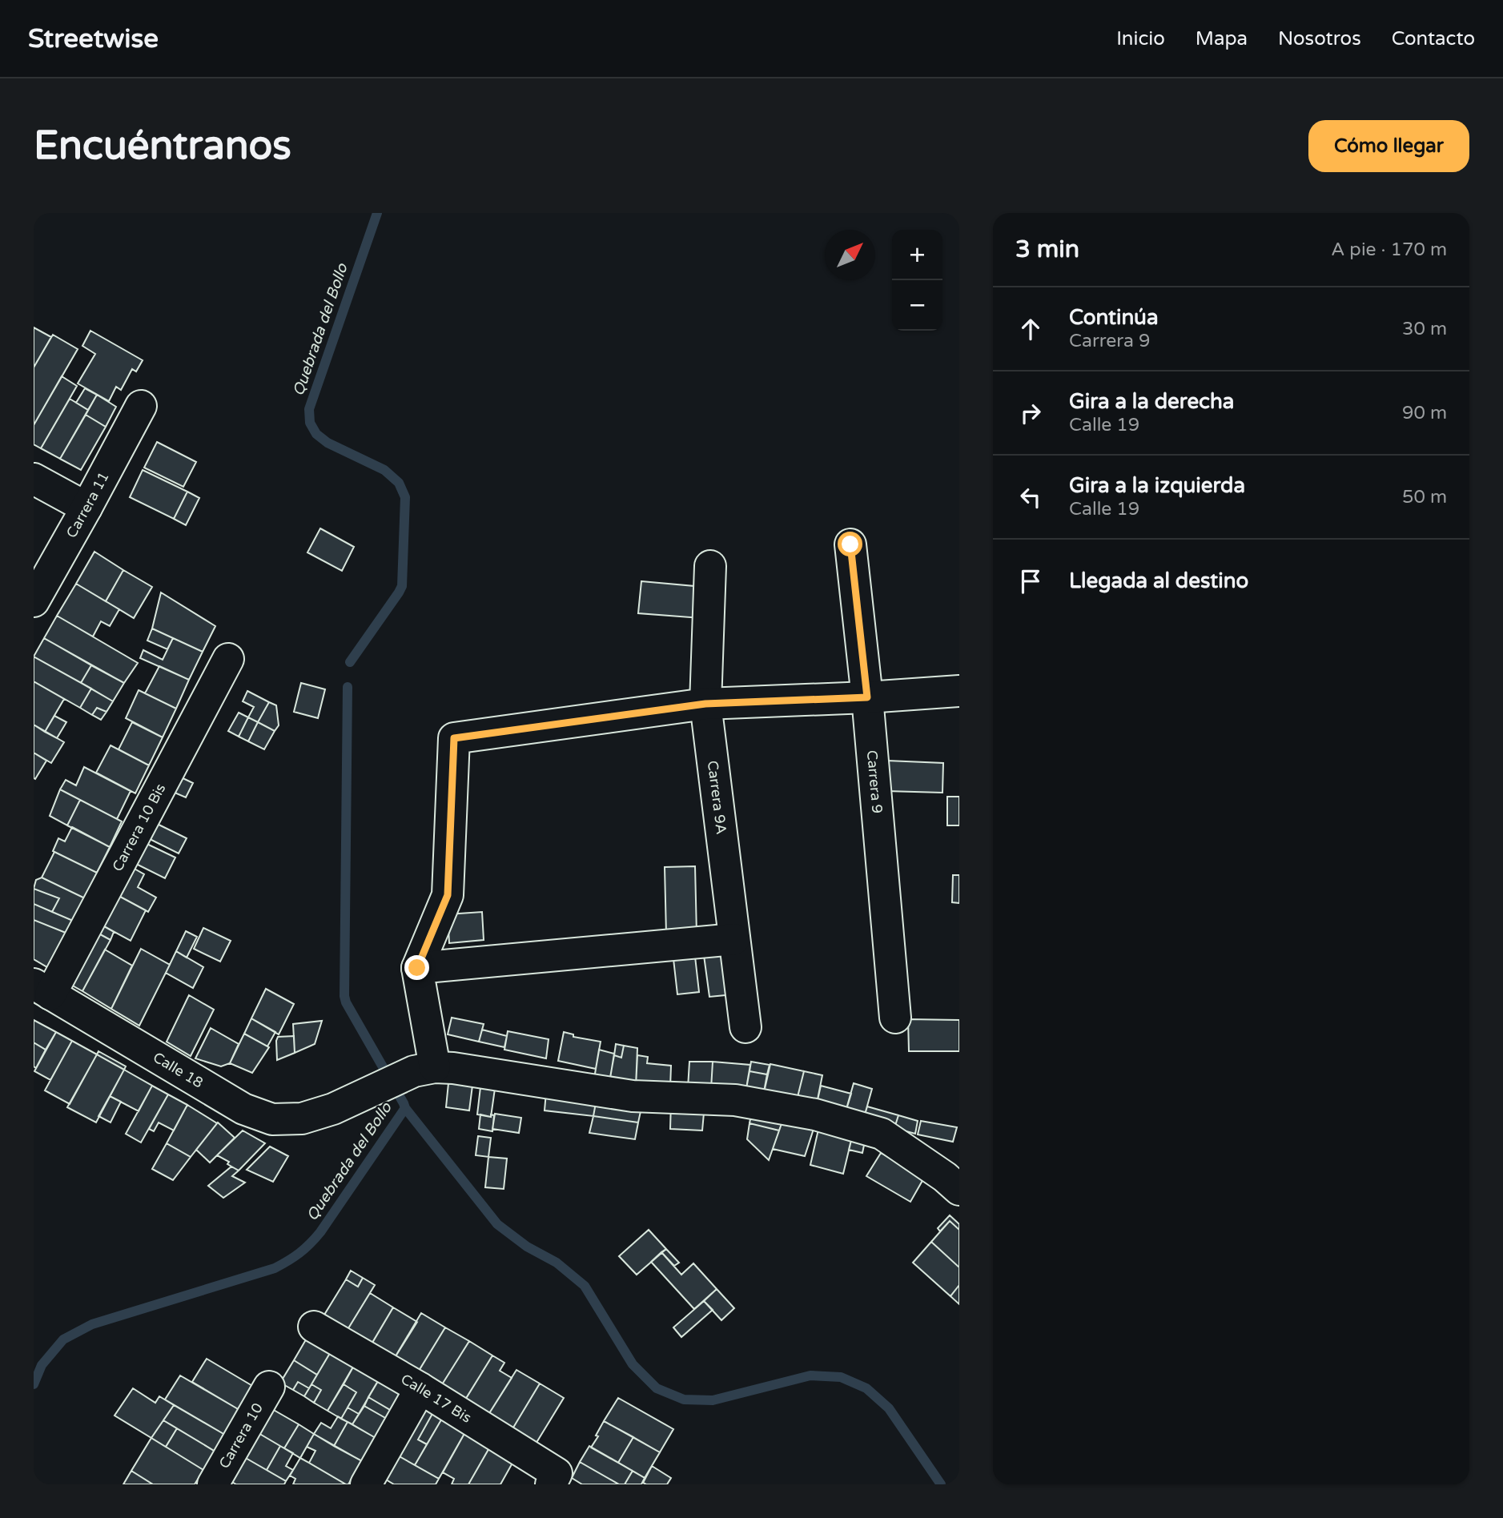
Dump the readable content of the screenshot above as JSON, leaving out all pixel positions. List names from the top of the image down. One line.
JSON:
{"streets":{"street":["Carrera 11","Carrera 9","Carrera 9A","Carrera 10 Bis","Calle 18","Calle 17 Bis","Carrera 10"]},"crossings":[["Carrera 10 Bis","Calle 18"]],"water":["Quebrada del Bollo"],"north":"top right","page":{"header":"Streetwise","nav":["Inicio","Mapa","Nosotros","Contacto"],"buttons":"Cómo llegar","title":"Encuéntranos","heading":["3 min","A pie · 170 m"],"map_buttons":["+","−"],"list":[["Continúa","Carrera 9","30 m"],["Gira a la derecha","Calle 19","90 m"],["Gira a la izquierda","Calle 19","50 m"],"Llegada al destino"]}}
